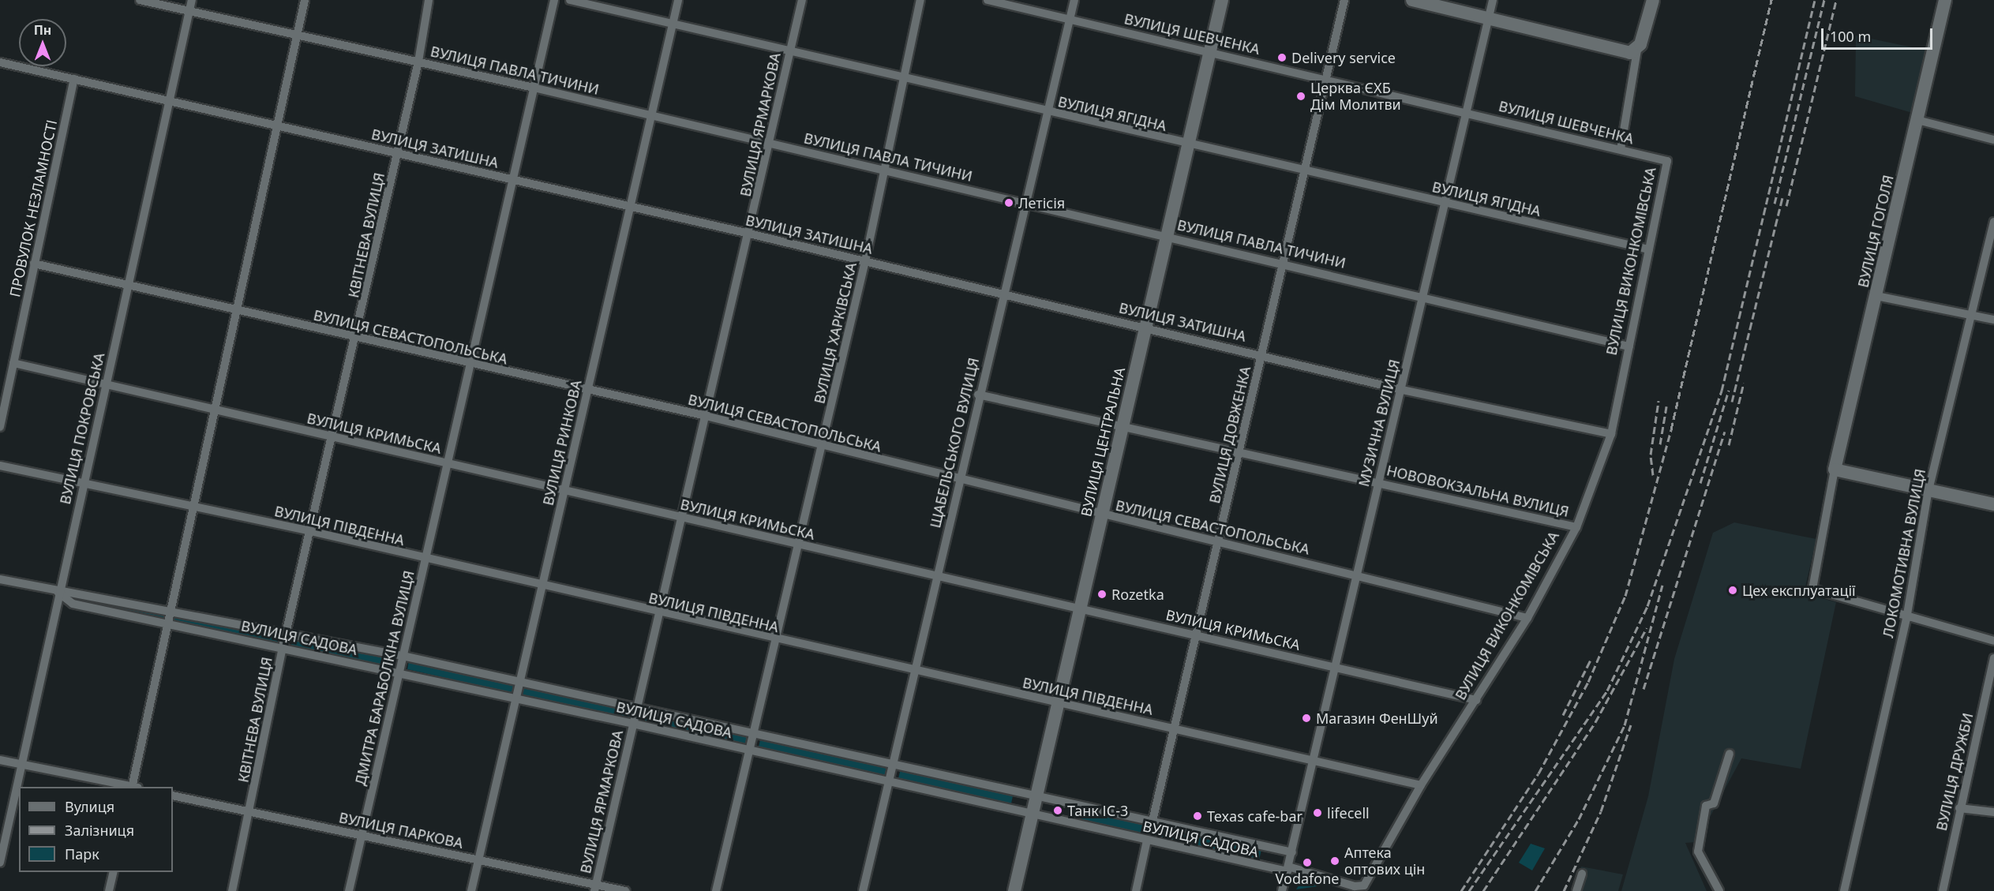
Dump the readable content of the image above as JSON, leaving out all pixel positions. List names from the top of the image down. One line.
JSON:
{"streets":{"street":["ВУЛИЦЯ ШЕВЧЕНКА","ВУЛИЦЯ ПАВЛА ТИЧИНИ","ВУЛИЦЯ ЯГІДНА","ВУЛИЦЯ ЯРМАРКОВА","ВУЛИЦЯ ЗАТИШНА","ПРОВУЛОК НЕЗЛАМНОСТІ","ВУЛИЦЯ ГОГОЛЯ","КВІТНЕВА ВУЛИЦЯ","ВУЛИЦЯ ВИКОНКОМІВСЬКА","ВУЛИЦЯ ХАРКІВСЬКА","ВУЛИЦЯ СЕВАСТОПОЛЬСЬКА","МУЗИЧНА ВУЛИЦЯ","ВУЛИЦЯ ПОКРОВСЬКА","ВУЛИЦЯ КРИМЬСКА","ВУЛИЦЯ ДОВЖЕНКА","ВУЛИЦЯ ЦЕНТРАЛЬНА","ВУЛИЦЯ РИНКОВА","ЩАБЕЛЬСЬКОГО ВУЛИЦЯ","НОВОВОКЗАЛЬНА ВУЛИЦЯ","ВУЛИЦЯ ПІВДЕННА","ЛОКОМОТИВНА ВУЛИЦЯ","ВУЛИЦЯ САДОВА","ДМИТРА БАРАБОЛКІНА ВУЛИЦЯ","ВУЛИЦЯ ДРУЖБИ","ВУЛИЦЯ ПАРКОВА"]},"crossings":[["ВУЛИЦЯ ШЕВЧЕНКА","ВУЛИЦЯ ВИКОНКОМІВСЬКА"],["ВУЛИЦЯ ШЕВЧЕНКА","МУЗИЧНА ВУЛИЦЯ"],["ВУЛИЦЯ ШЕВЧЕНКА","ВУЛИЦЯ ДОВЖЕНКА"],["ВУЛИЦЯ ШЕВЧЕНКА","ВУЛИЦЯ ЦЕНТРАЛЬНА"],["ВУЛИЦЯ ШЕВЧЕНКА","ЩАБЕЛЬСЬКОГО ВУЛИЦЯ"],["ВУЛИЦЯ ПАВЛА ТИЧИНИ","ВУЛИЦЯ ЯРМАРКОВА"],["ВУЛИЦЯ ПАВЛА ТИЧИНИ","КВІТНЕВА ВУЛИЦЯ"],["ВУЛИЦЯ ПАВЛА ТИЧИНИ","ВУЛИЦЯ ВИКОНКОМІВСЬКА"],["ВУЛИЦЯ ПАВЛА ТИЧИНИ","ВУЛИЦЯ ХАРКІВСЬКА"],["ВУЛИЦЯ ПАВЛА ТИЧИНИ","МУЗИЧНА ВУЛИЦЯ"],["ВУЛИЦЯ ПАВЛА ТИЧИНИ","ВУЛИЦЯ ПОКРОВСЬКА"],["ВУЛИЦЯ ПАВЛА ТИЧИНИ","ВУЛИЦЯ ДОВЖЕНКА"],["ВУЛИЦЯ ПАВЛА ТИЧИНИ","ВУЛИЦЯ ЦЕНТРАЛЬНА"],["ВУЛИЦЯ ПАВЛА ТИЧИНИ","ВУЛИЦЯ РИНКОВА"],["ВУЛИЦЯ ПАВЛА ТИЧИНИ","ЩАБЕЛЬСЬКОГО ВУЛИЦЯ"],["ВУЛИЦЯ ПАВЛА ТИЧИНИ","ДМИТРА БАРАБОЛКІНА ВУЛИЦЯ"],["ВУЛИЦЯ ЯГІДНА","ВУЛИЦЯ ЯРМАРКОВА"],["ВУЛИЦЯ ЯГІДНА","ВУЛИЦЯ ВИКОНКОМІВСЬКА"],["ВУЛИЦЯ ЯГІДНА","ВУЛИЦЯ ХАРКІВСЬКА"],["ВУЛИЦЯ ЯГІДНА","МУЗИЧНА ВУЛИЦЯ"],["ВУЛИЦЯ ЯГІДНА","ВУЛИЦЯ ДОВЖЕНКА"],["ВУЛИЦЯ ЯГІДНА","ВУЛИЦЯ ЦЕНТРАЛЬНА"],["ВУЛИЦЯ ЯГІДНА","ВУЛИЦЯ РИНКОВА"],["ВУЛИЦЯ ЯГІДНА","ЩАБЕЛЬСЬКОГО ВУЛИЦЯ"],["ВУЛИЦЯ ЯРМАРКОВА","ВУЛИЦЯ ЗАТИШНА"],["ВУЛИЦЯ ЯРМАРКОВА","ВУЛИЦЯ СЕВАСТОПОЛЬСЬКА"],["ВУЛИЦЯ ЯРМАРКОВА","ВУЛИЦЯ КРИМЬСКА"],["ВУЛИЦЯ ЯРМАРКОВА","ВУЛИЦЯ ПІВДЕННА"],["ВУЛИЦЯ ЯРМАРКОВА","ВУЛИЦЯ САДОВА"],["ВУЛИЦЯ ЯРМАРКОВА","ВУЛИЦЯ ПАРКОВА"],["ВУЛИЦЯ ЗАТИШНА","ПРОВУЛОК НЕЗЛАМНОСТІ"],["ВУЛИЦЯ ЗАТИШНА","КВІТНЕВА ВУЛИЦЯ"],["ВУЛИЦЯ ЗАТИШНА","ВУЛИЦЯ ВИКОНКОМІВСЬКА"],["ВУЛИЦЯ ЗАТИШНА","ВУЛИЦЯ ХАРКІВСЬКА"],["ВУЛИЦЯ ЗАТИШНА","МУЗИЧНА ВУЛИЦЯ"],["ВУЛИЦЯ ЗАТИШНА","ВУЛИЦЯ ПОКРОВСЬКА"],["ВУЛИЦЯ ЗАТИШНА","ВУЛИЦЯ ДОВЖЕНКА"],["ВУЛИЦЯ ЗАТИШНА","ВУЛИЦЯ ЦЕНТРАЛЬНА"],["ВУЛИЦЯ ЗАТИШНА","ВУЛИЦЯ РИНКОВА"],["ВУЛИЦЯ ЗАТИШНА","ЩАБЕЛЬСЬКОГО ВУЛИЦЯ"],["ВУЛИЦЯ ЗАТИШНА","ДМИТРА БАРАБОЛКІНА ВУЛИЦЯ"],["ПРОВУЛОК НЕЗЛАМНОСТІ","ВУЛИЦЯ СЕВАСТОПОЛЬСЬКА"],["ПРОВУЛОК НЕЗЛАМНОСТІ","ВУЛИЦЯ КРИМЬСКА"],["КВІТНЕВА ВУЛИЦЯ","ВУЛИЦЯ СЕВАСТОПОЛЬСЬКА"],["КВІТНЕВА ВУЛИЦЯ","ВУЛИЦЯ КРИМЬСКА"],["КВІТНЕВА ВУЛИЦЯ","ВУЛИЦЯ ПІВДЕННА"],["КВІТНЕВА ВУЛИЦЯ","ВУЛИЦЯ САДОВА"],["КВІТНЕВА ВУЛИЦЯ","ВУЛИЦЯ ПАРКОВА"],["ВУЛИЦЯ ВИКОНКОМІВСЬКА","ВУЛИЦЯ СЕВАСТОПОЛЬСЬКА"],["ВУЛИЦЯ ВИКОНКОМІВСЬКА","ВУЛИЦЯ КРИМЬСКА"],["ВУЛИЦЯ ВИКОНКОМІВСЬКА","НОВОВОКЗАЛЬНА ВУЛИЦЯ"],["ВУЛИЦЯ ВИКОНКОМІВСЬКА","ВУЛИЦЯ ПІВДЕННА"],["ВУЛИЦЯ ВИКОНКОМІВСЬКА","ВУЛИЦЯ САДОВА"],["ВУЛИЦЯ ХАРКІВСЬКА","ВУЛИЦЯ СЕВАСТОПОЛЬСЬКА"],["ВУЛИЦЯ ХАРКІВСЬКА","ВУЛИЦЯ КРИМЬСКА"],["ВУЛИЦЯ ХАРКІВСЬКА","ВУЛИЦЯ ПІВДЕННА"],["ВУЛИЦЯ ХАРКІВСЬКА","ВУЛИЦЯ САДОВА"],["ВУЛИЦЯ СЕВАСТОПОЛЬСЬКА","МУЗИЧНА ВУЛИЦЯ"],["ВУЛИЦЯ СЕВАСТОПОЛЬСЬКА","ВУЛИЦЯ ПОКРОВСЬКА"],["ВУЛИЦЯ СЕВАСТОПОЛЬСЬКА","ВУЛИЦЯ ДОВЖЕНКА"],["ВУЛИЦЯ СЕВАСТОПОЛЬСЬКА","ВУЛИЦЯ ЦЕНТРАЛЬНА"],["ВУЛИЦЯ СЕВАСТОПОЛЬСЬКА","ВУЛИЦЯ РИНКОВА"],["ВУЛИЦЯ СЕВАСТОПОЛЬСЬКА","ЩАБЕЛЬСЬКОГО ВУЛИЦЯ"],["ВУЛИЦЯ СЕВАСТОПОЛЬСЬКА","ДМИТРА БАРАБОЛКІНА ВУЛИЦЯ"],["МУЗИЧНА ВУЛИЦЯ","ВУЛИЦЯ КРИМЬСКА"],["МУЗИЧНА ВУЛИЦЯ","НОВОВОКЗАЛЬНА ВУЛИЦЯ"],["МУЗИЧНА ВУЛИЦЯ","ВУЛИЦЯ ПІВДЕННА"],["МУЗИЧНА ВУЛИЦЯ","ВУЛИЦЯ САДОВА"],["ВУЛИЦЯ ПОКРОВСЬКА","ВУЛИЦЯ КРИМЬСКА"],["ВУЛИЦЯ ПОКРОВСЬКА","ВУЛИЦЯ ПІВДЕННА"],["ВУЛИЦЯ ПОКРОВСЬКА","ВУЛИЦЯ САДОВА"],["ВУЛИЦЯ КРИМЬСКА","ВУЛИЦЯ ДОВЖЕНКА"],["ВУЛИЦЯ КРИМЬСКА","ВУЛИЦЯ ЦЕНТРАЛЬНА"],["ВУЛИЦЯ КРИМЬСКА","ВУЛИЦЯ РИНКОВА"],["ВУЛИЦЯ КРИМЬСКА","ЩАБЕЛЬСЬКОГО ВУЛИЦЯ"],["ВУЛИЦЯ КРИМЬСКА","ДМИТРА БАРАБОЛКІНА ВУЛИЦЯ"],["ВУЛИЦЯ ДОВЖЕНКА","НОВОВОКЗАЛЬНА ВУЛИЦЯ"],["ВУЛИЦЯ ДОВЖЕНКА","ВУЛИЦЯ ПІВДЕННА"],["ВУЛИЦЯ ДОВЖЕНКА","ВУЛИЦЯ САДОВА"],["ВУЛИЦЯ ЦЕНТРАЛЬНА","НОВОВОКЗАЛЬНА ВУЛИЦЯ"],["ВУЛИЦЯ ЦЕНТРАЛЬНА","ВУЛИЦЯ ПІВДЕННА"],["ВУЛИЦЯ ЦЕНТРАЛЬНА","ВУЛИЦЯ САДОВА"],["ВУЛИЦЯ РИНКОВА","ВУЛИЦЯ ПІВДЕННА"],["ВУЛИЦЯ РИНКОВА","ВУЛИЦЯ САДОВА"],["ВУЛИЦЯ РИНКОВА","ВУЛИЦЯ ПАРКОВА"],["ЩАБЕЛЬСЬКОГО ВУЛИЦЯ","НОВОВОКЗАЛЬНА ВУЛИЦЯ"],["ЩАБЕЛЬСЬКОГО ВУЛИЦЯ","ВУЛИЦЯ ПІВДЕННА"],["ЩАБЕЛЬСЬКОГО ВУЛИЦЯ","ВУЛИЦЯ САДОВА"],["ВУЛИЦЯ ПІВДЕННА","ДМИТРА БАРАБОЛКІНА ВУЛИЦЯ"],["ВУЛИЦЯ САДОВА","ДМИТРА БАРАБОЛКІНА ВУЛИЦЯ"],["ДМИТРА БАРАБОЛКІНА ВУЛИЦЯ","ВУЛИЦЯ ПАРКОВА"]],"places":["Delivery service","Церква ЄХБ Дім Молитви","Летісія","Цех експлуатації","Rozetka","Магазин ФенШуй","Танк ІС-3","lifecell","Texas cafe-bar","Аптека оптових цін","Vodafone"],"legend":["Вулиця","Залізниця","Парк"],"scale_bar":"100 m","north":"top"}
